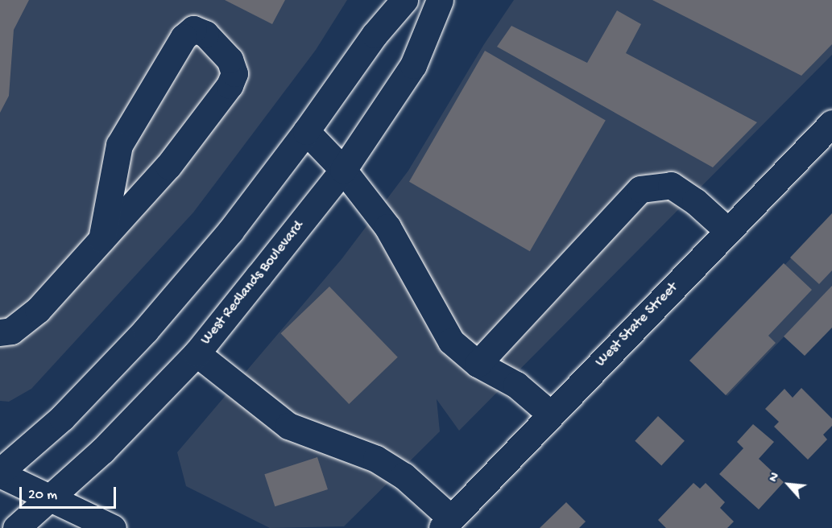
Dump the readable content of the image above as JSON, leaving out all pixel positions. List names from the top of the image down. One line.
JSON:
{"streets":{"main road":["West Redlands Boulevard","West State Street"]},"scale_bar":"20 m","north":"top left"}
